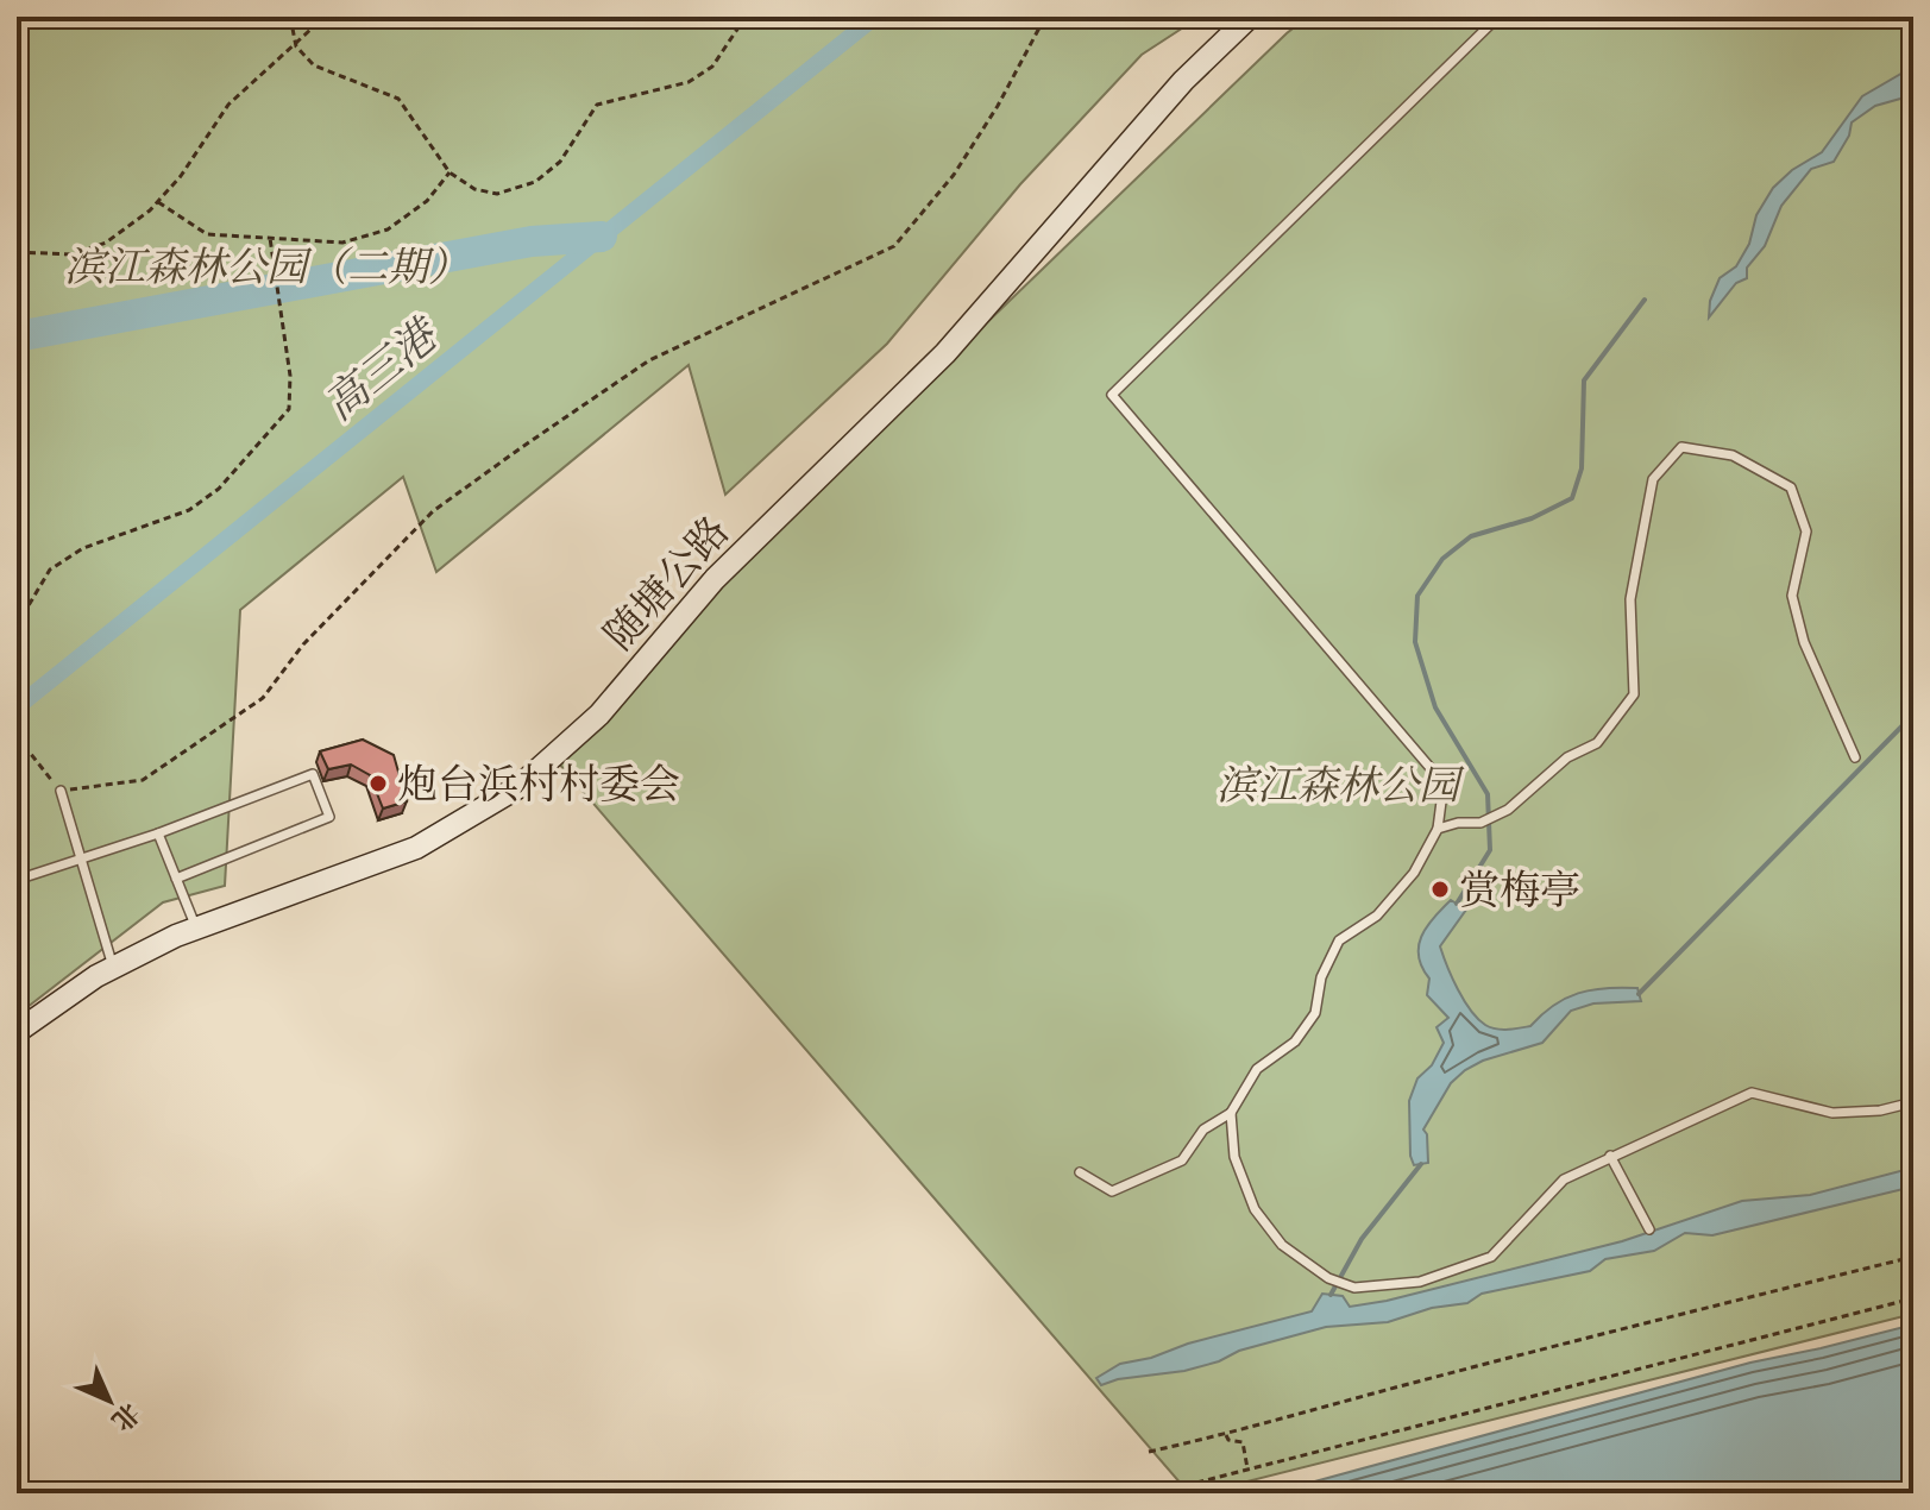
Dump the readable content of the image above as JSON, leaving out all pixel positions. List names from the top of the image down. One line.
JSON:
{"streets":{"street":["随塘公路"]},"water":["高三港"],"parks":["滨江森林公园（二期）","滨江森林公园"],"places":["炮台浜村村委会","赏梅亭"],"north":"bottom right"}
